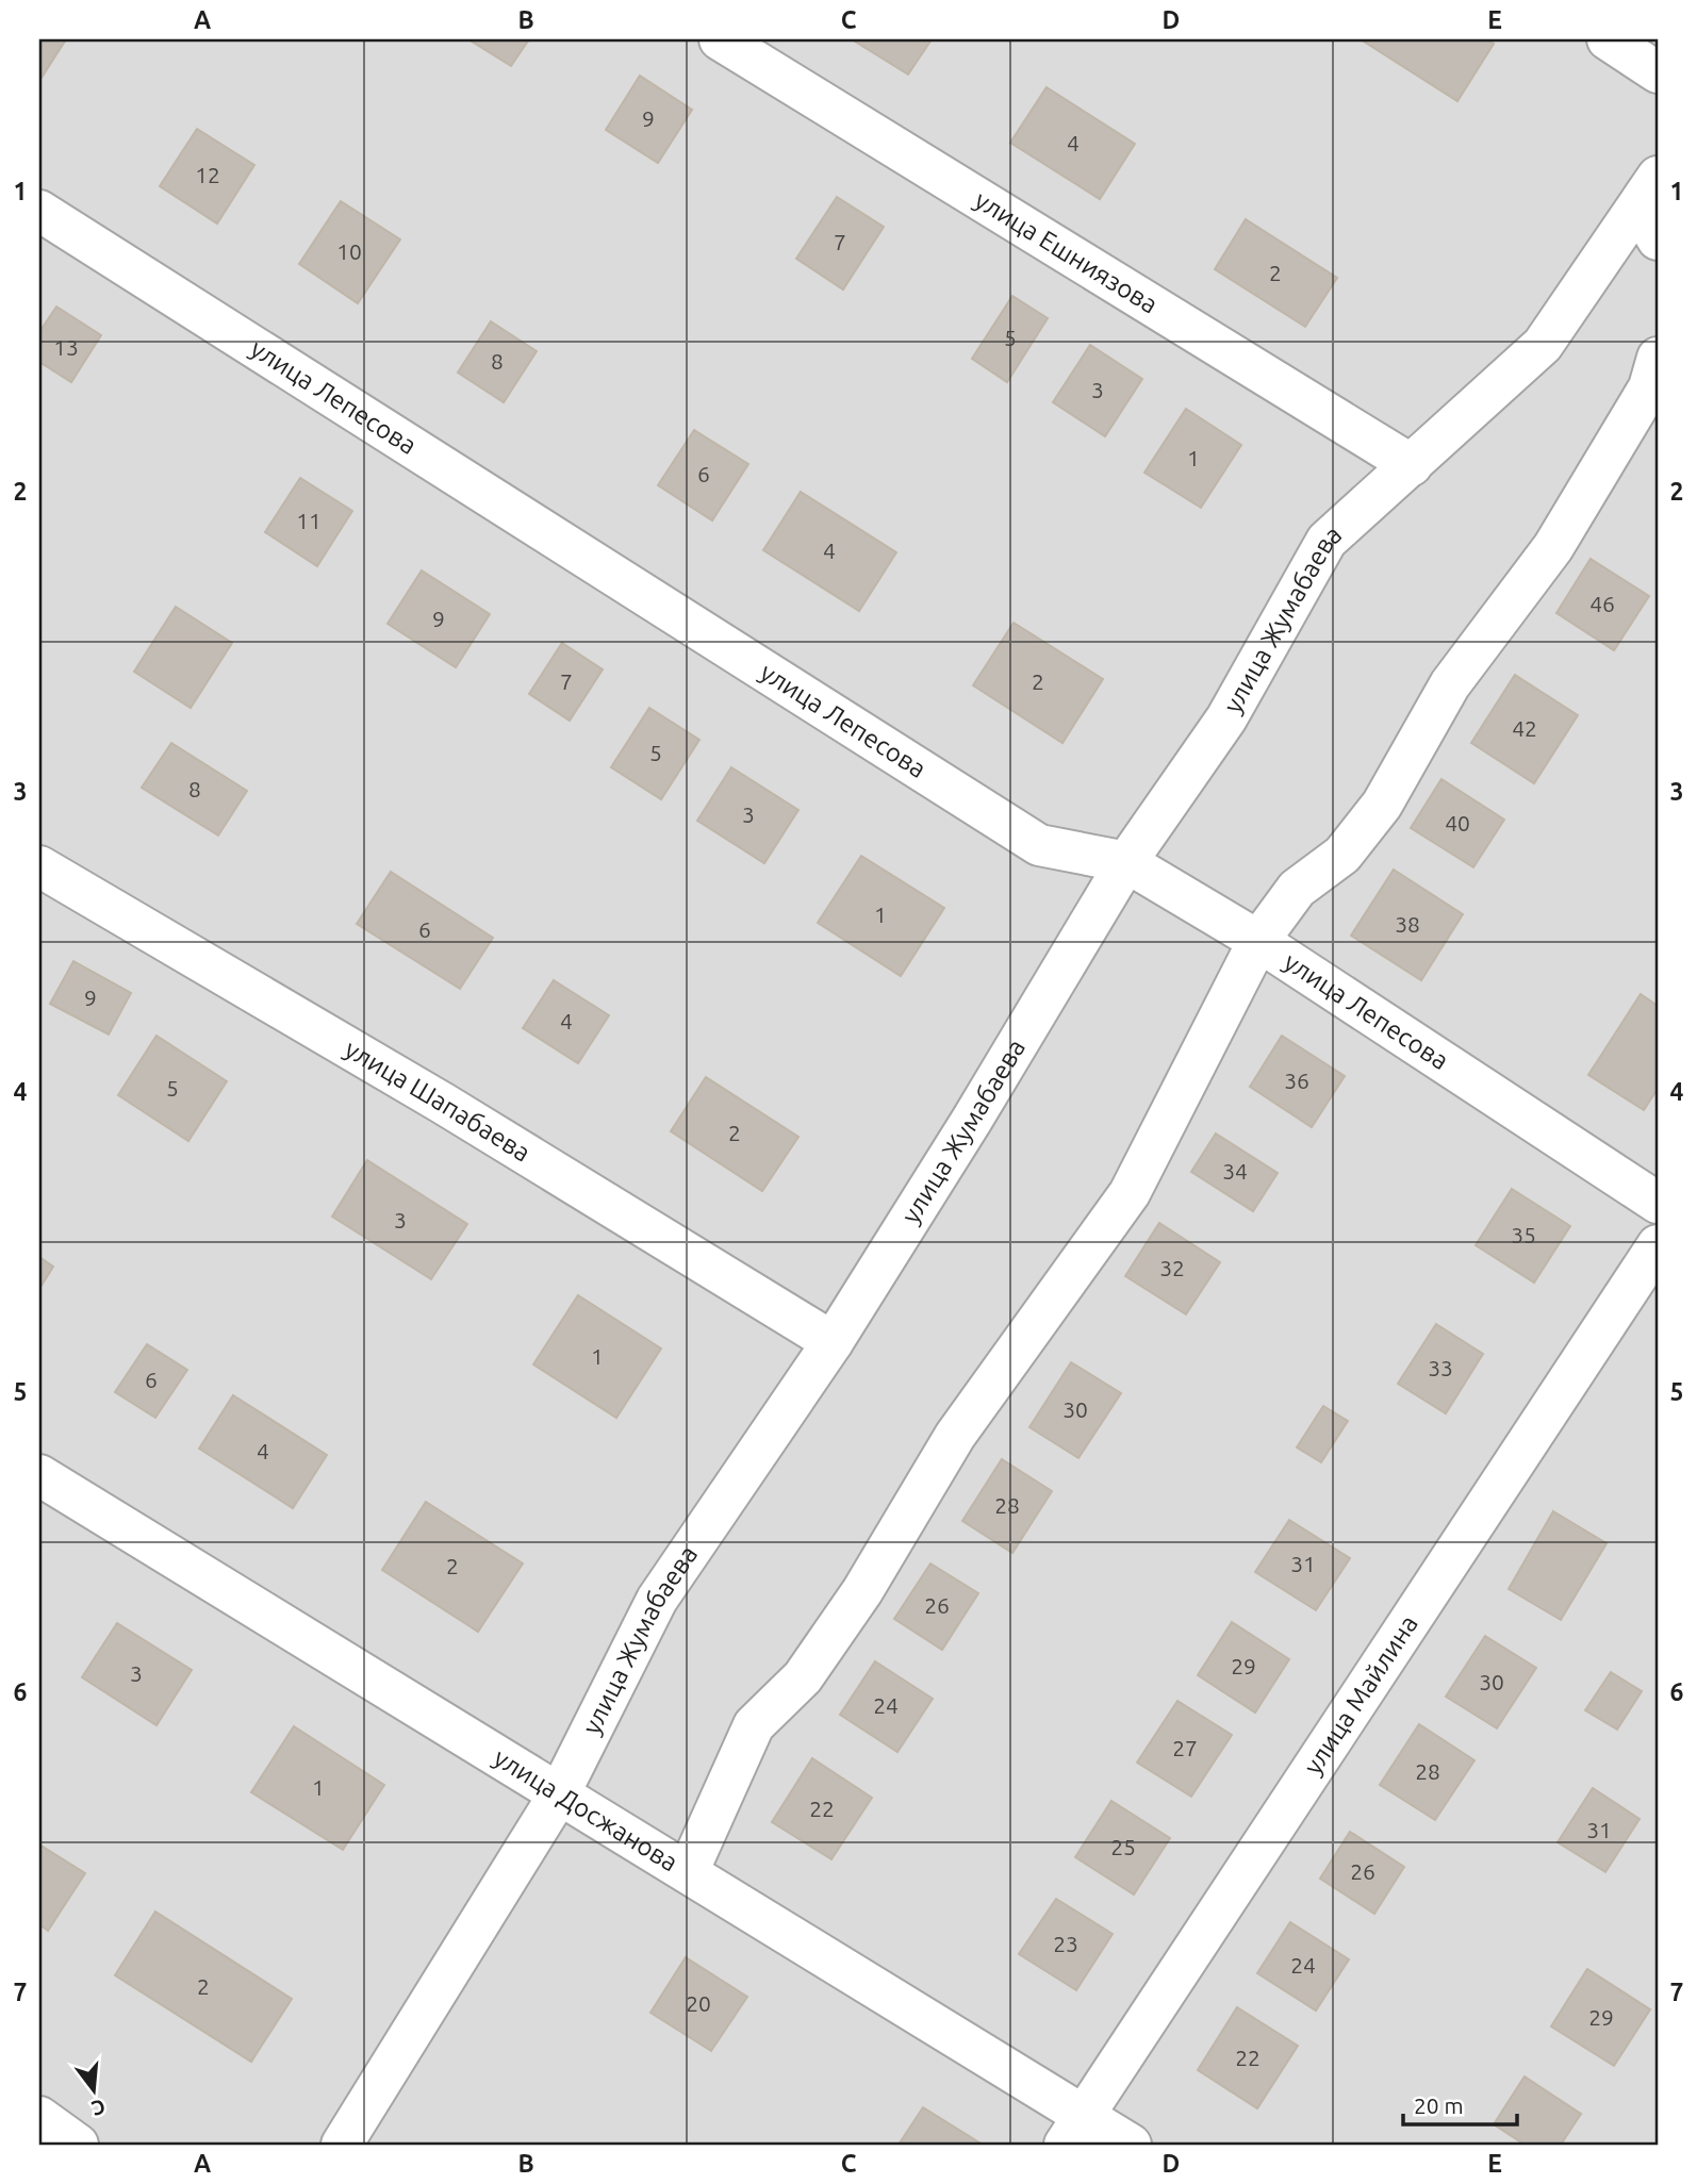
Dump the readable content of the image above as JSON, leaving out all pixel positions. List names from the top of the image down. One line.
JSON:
{"streets":{"street":["улица Ешниязова","улица Лепесова","улица Жумабаева","улица Шапабаева","улица Майлина","улица Досжанова"]},"crossings":[["улица Ешниязова","улица Жумабаева"],["улица Лепесова","улица Жумабаева"],["улица Жумабаева","улица Шапабаева"],["улица Жумабаева","улица Досжанова"],["улица Майлина","улица Досжанова"]],"house_numbers":["9","4","12","7","10","2","5","13","8","3","1","6","11","4","46","9","7","2","42","5","8","3","40","1","38","6","9","4","36","5","2","34","3","35","32","1","33","6","30","4","28","31","2","26","29","3","30","24","27","28","1","22","31","25","26","23","24","2","20","29","22"],"scale_bar":"20 m","north":"bottom","grid":{"columns":["A","B","C","D","E"],"rows":["1","2","3","4","5","6","7"]}}
